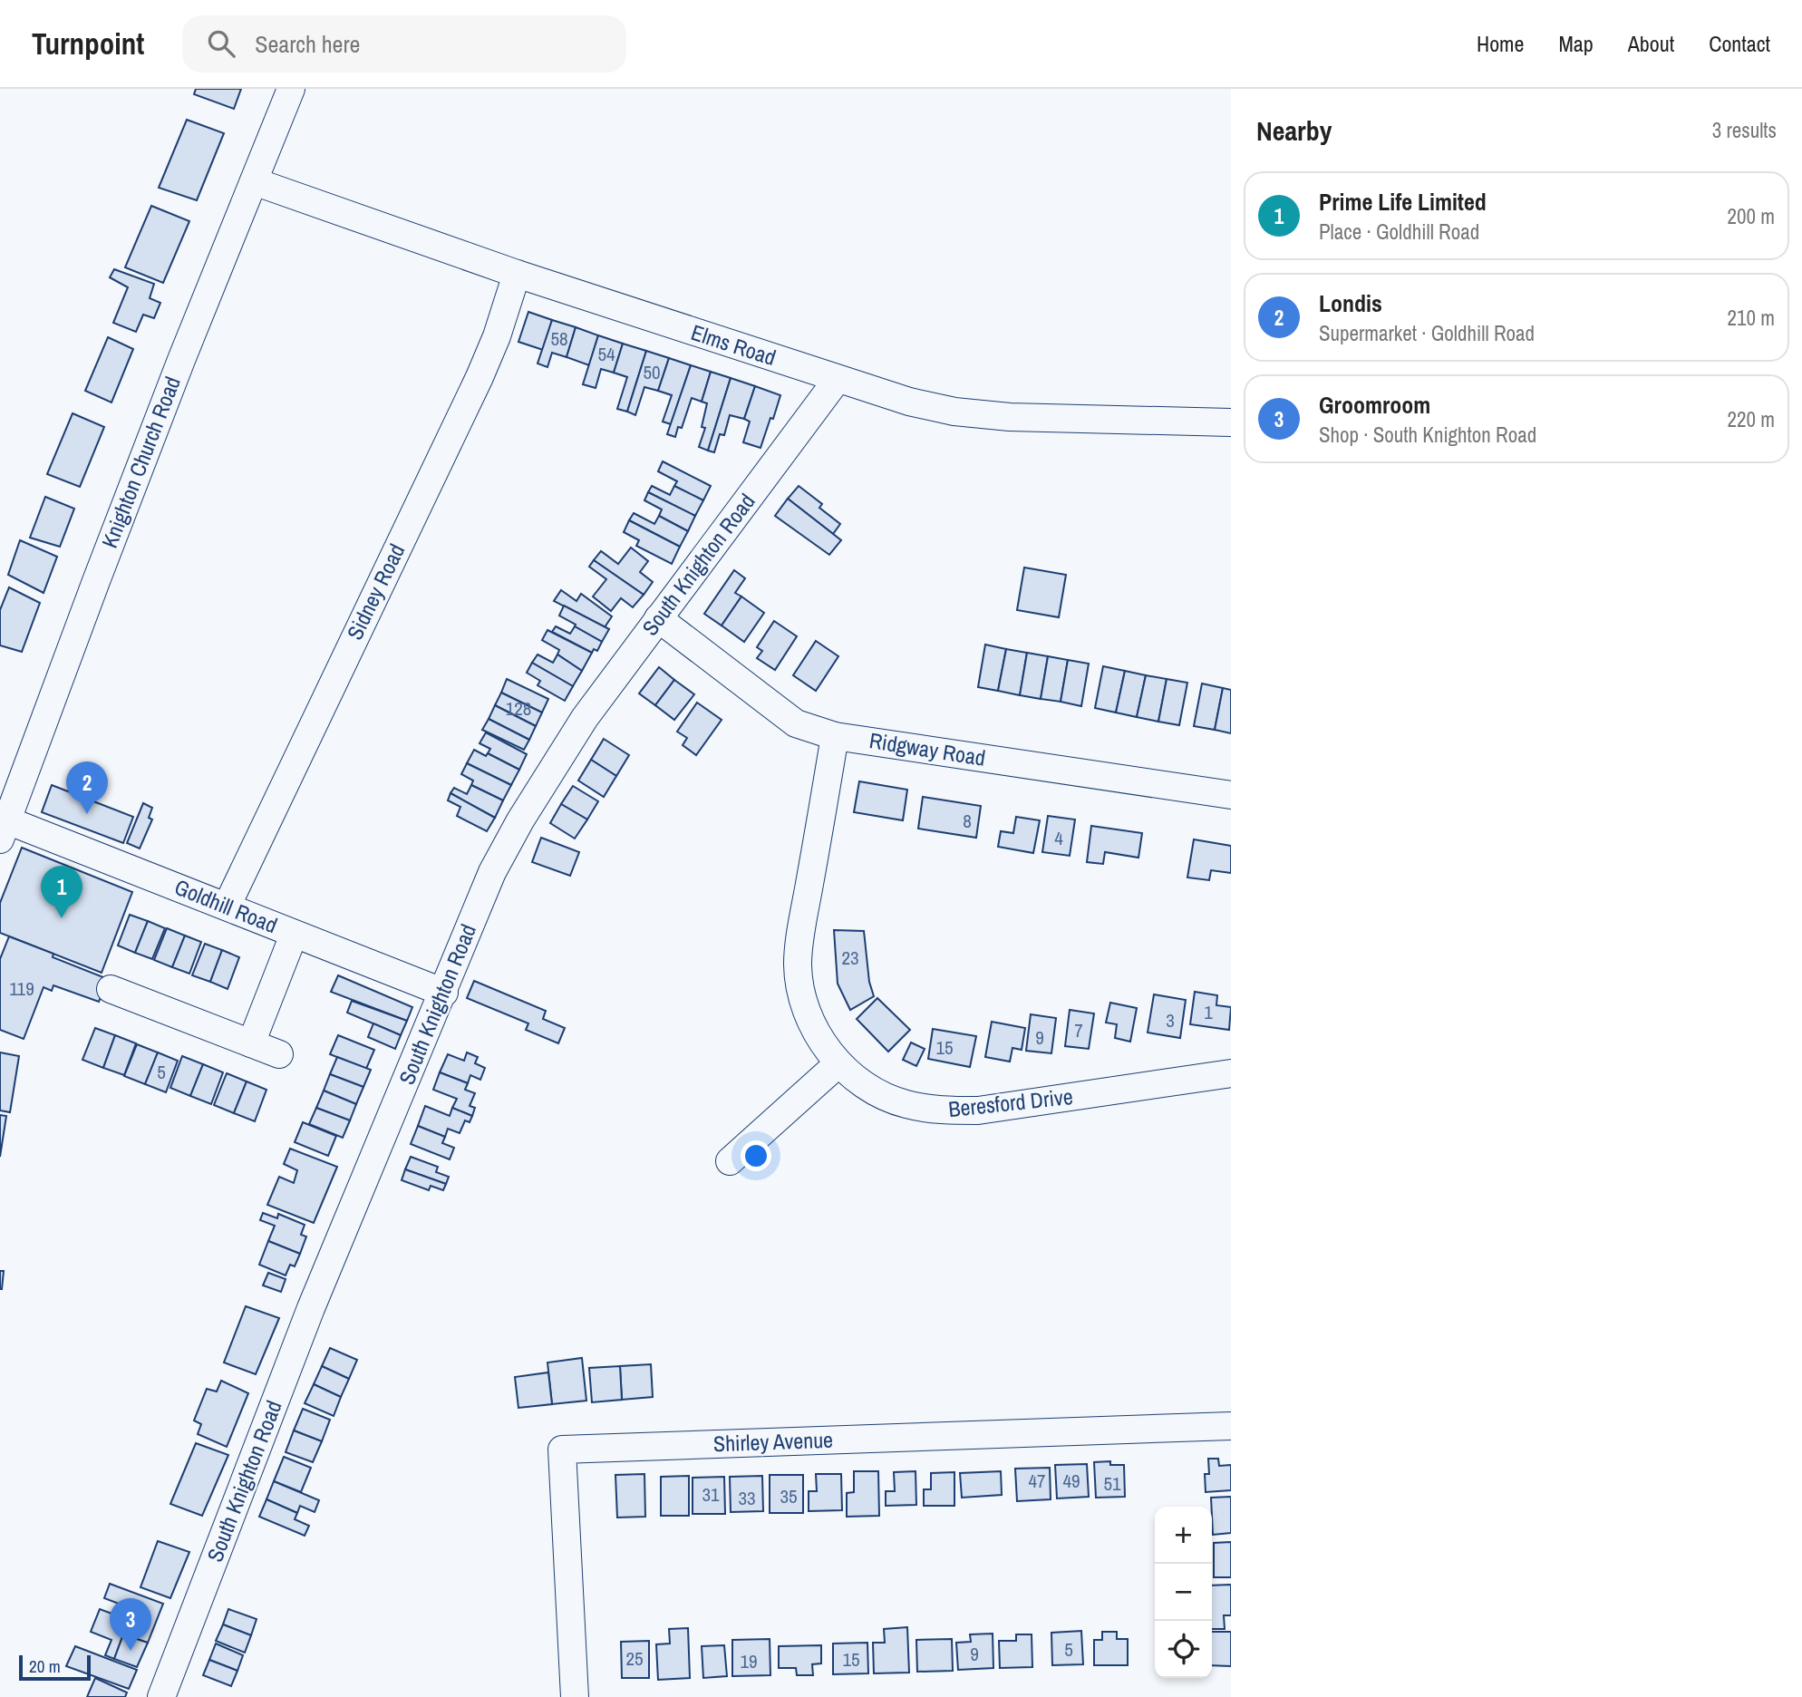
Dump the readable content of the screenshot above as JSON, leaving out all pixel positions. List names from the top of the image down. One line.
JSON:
{"streets":{"street":["Elms Road","Knighton Church Road","South Knighton Road","Sidney Road","Ridgway Road","Goldhill Road","Beresford Drive","Shirley Avenue"]},"crossings":[["Elms Road","Knighton Church Road"],["Elms Road","South Knighton Road"],["Elms Road","Sidney Road"],["Knighton Church Road","Goldhill Road"],["South Knighton Road","Ridgway Road"],["South Knighton Road","Goldhill Road"],["Sidney Road","Goldhill Road"],["Ridgway Road","Beresford Drive"]],"house_numbers":["58","54","50","128","8","4","23","119","1","3","7","9","15","5","47","49","51","31","35","33","5","9","25","15","19"],"scale_bar":"20 m","page":{"header":"Turnpoint","search":"Search here","nav":["Home","Map","About","Contact"],"heading":["Nearby","3 results"],"list":[{"mark":"1","name":"Prime Life Limited","note":"Place · Goldhill Road","value":"200 m"},{"mark":"2","name":"Londis","note":"Supermarket · Goldhill Road","value":"210 m"},{"mark":"3","name":"Groomroom","note":"Shop · South Knighton Road","value":"220 m"}],"pins":["2","1","3"],"map_buttons":["+","−"],"scale":"20 m"}}
